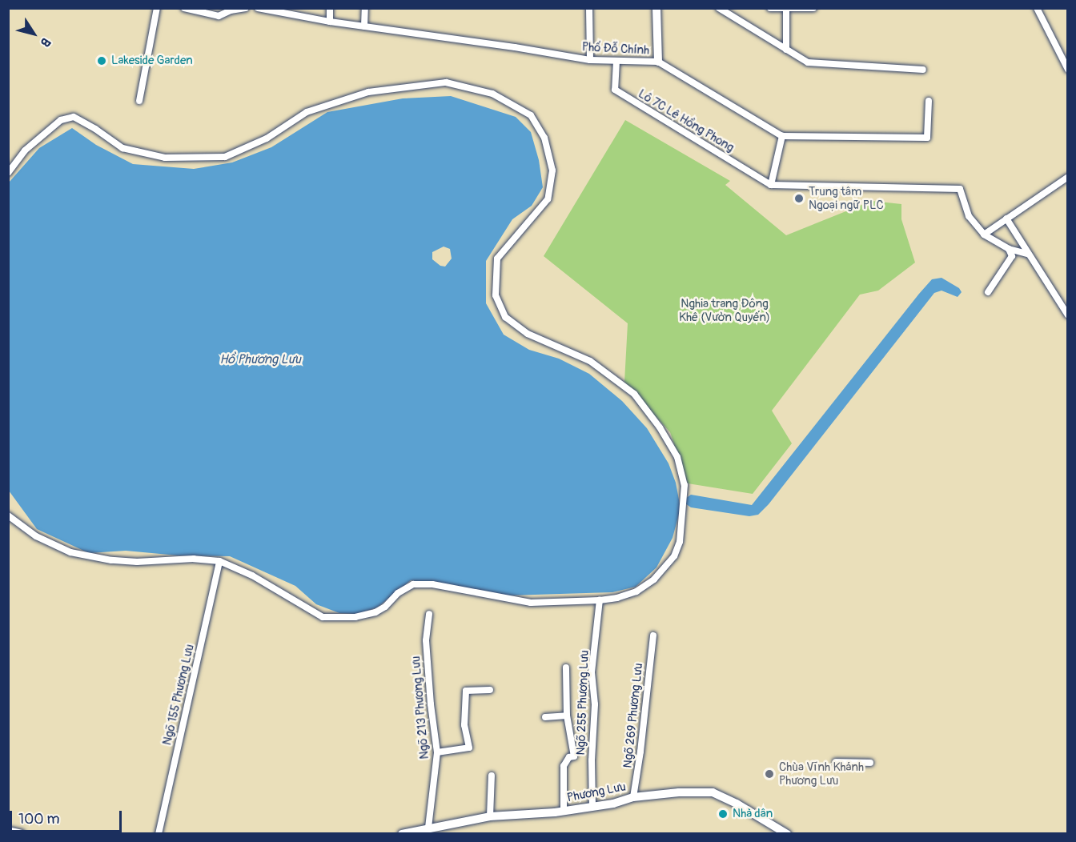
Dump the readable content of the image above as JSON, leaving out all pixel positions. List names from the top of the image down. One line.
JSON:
{"streets":{"street":["Phố Đỗ Chính","Lô 7C Lê Hồng Phong","Ngõ 155 Phương Lưu","Ngõ 255 Phương Lưu","Ngõ 213 Phương Lưu","Ngõ 269 Phương Lưu","Phương Lưu"]},"crossings":[["Phố Đỗ Chính","Lô 7C Lê Hồng Phong"],["Ngõ 255 Phương Lưu","Phương Lưu"],["Ngõ 213 Phương Lưu","Phương Lưu"],["Ngõ 269 Phương Lưu","Phương Lưu"]],"water":["Hồ Phương Lưu"],"parks":["Nghia trang Đông Khê (Vườn Quyến)"],"places":["Lakeside Garden","Trung tâm Ngoại ngữ PLC","Chùa Vĩnh Khánh Phương Lưu","Nhà dân"],"scale_bar":"100 m","north":"bottom right"}
